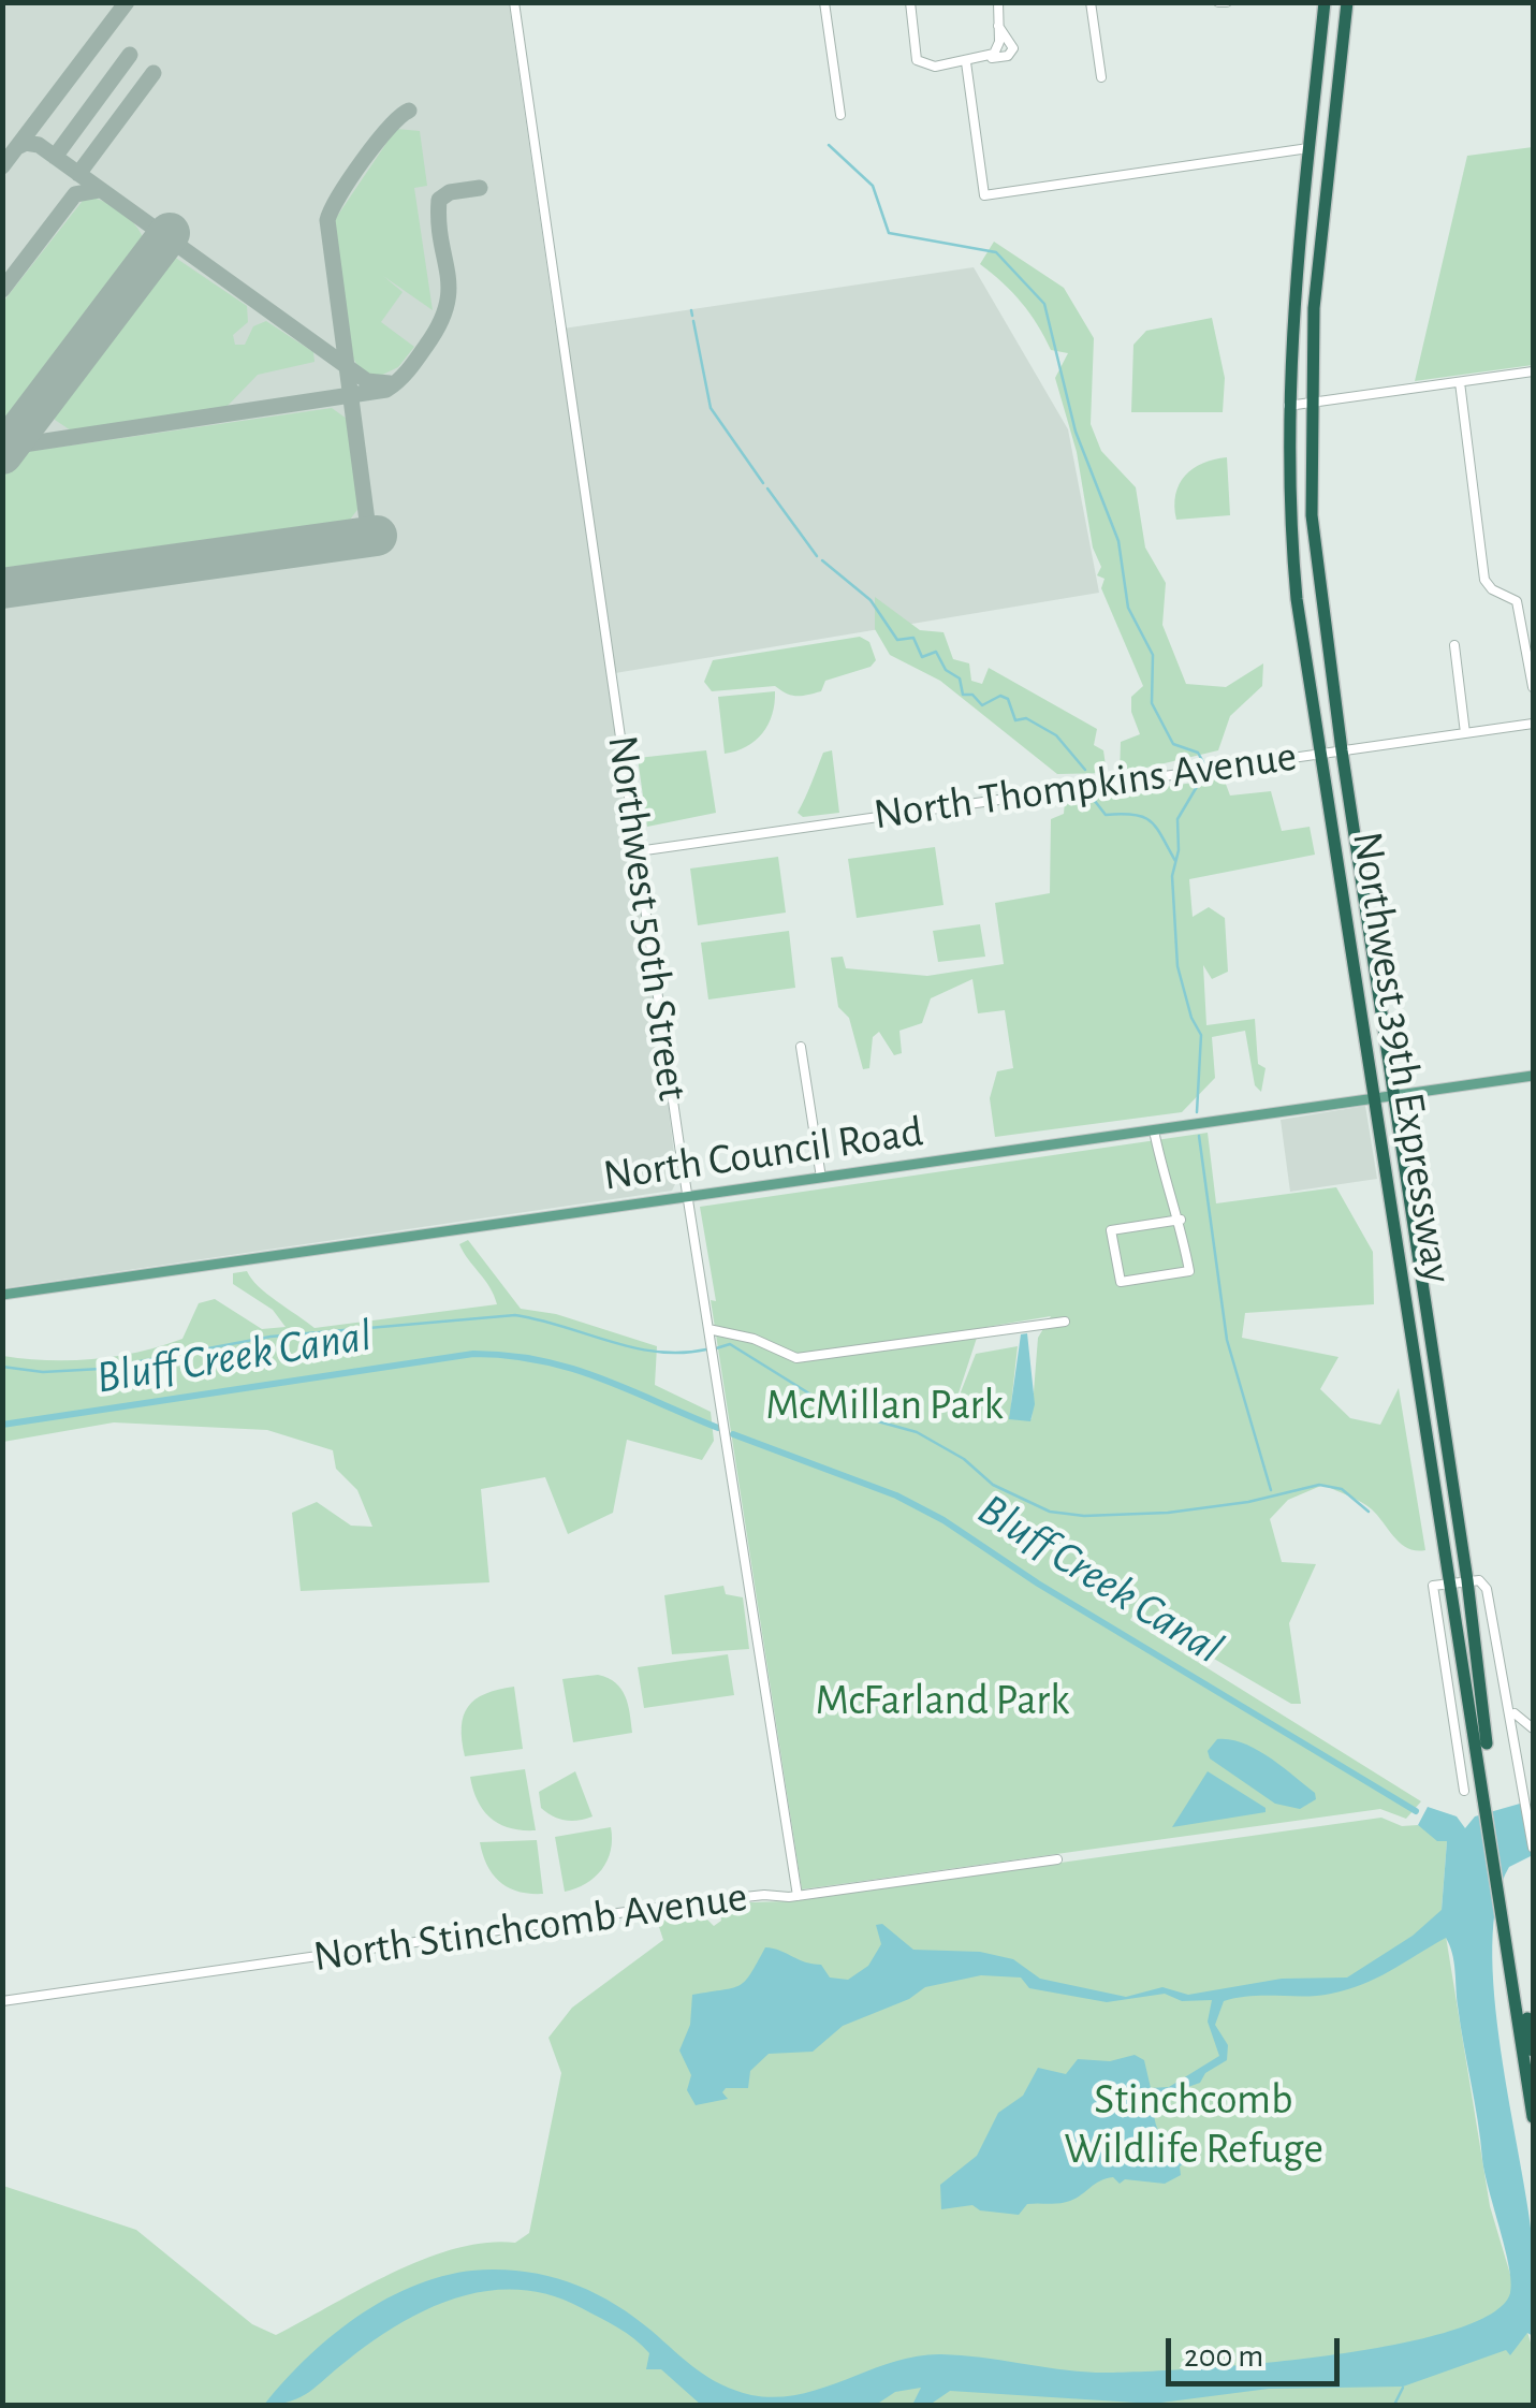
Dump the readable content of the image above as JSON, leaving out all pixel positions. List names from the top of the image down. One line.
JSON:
{"streets":{"highway":["Northwest 39th Expressway"],"main road":["North Council Road"],"street":["North Thompkins Avenue","Northwest 50th Street","North Stinchcomb Avenue"]},"crossings":[["North Thompkins Avenue","Northwest 50th Street"],["North Thompkins Avenue","Northwest 39th Expressway"],["Northwest 50th Street","North Council Road"],["Northwest 50th Street","North Stinchcomb Avenue"],["Northwest 39th Expressway","North Council Road"]],"water":["Bluff Creek Canal"],"parks":["McMillan Park","McFarland Park","Stinchcomb Wildlife Refuge"],"scale_bar":"200 m"}
